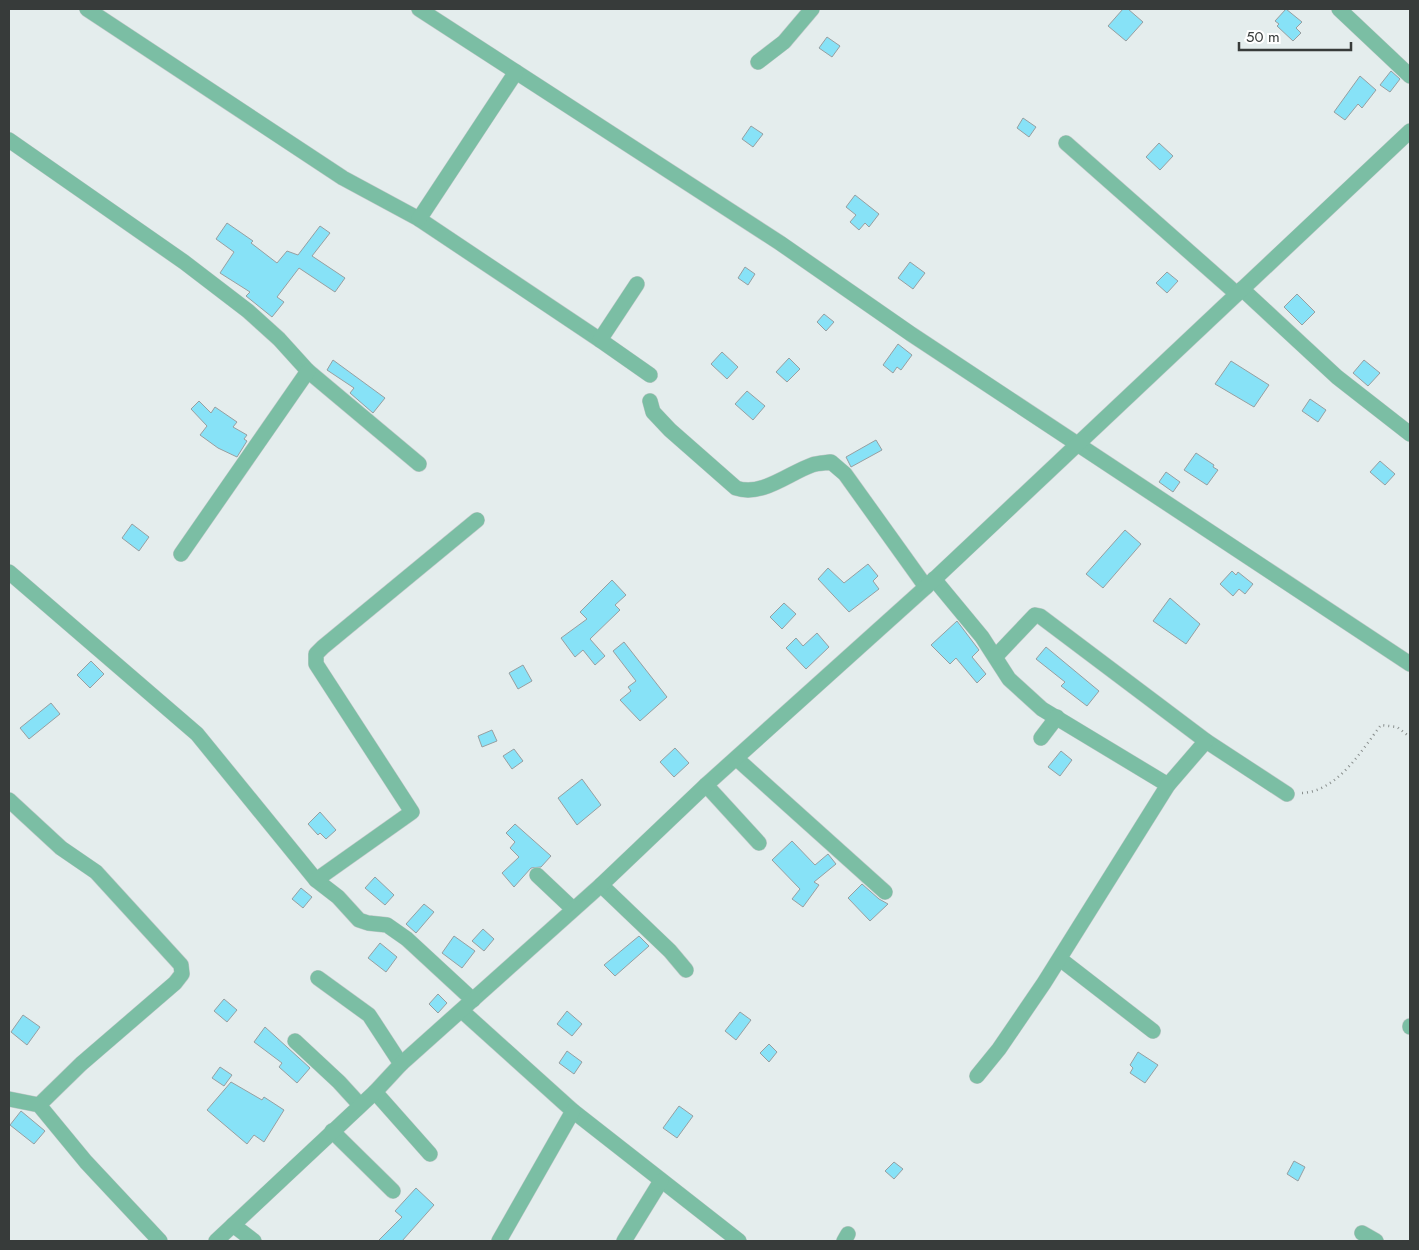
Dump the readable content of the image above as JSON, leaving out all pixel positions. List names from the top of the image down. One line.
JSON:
{"scale_bar":"50 m"}
